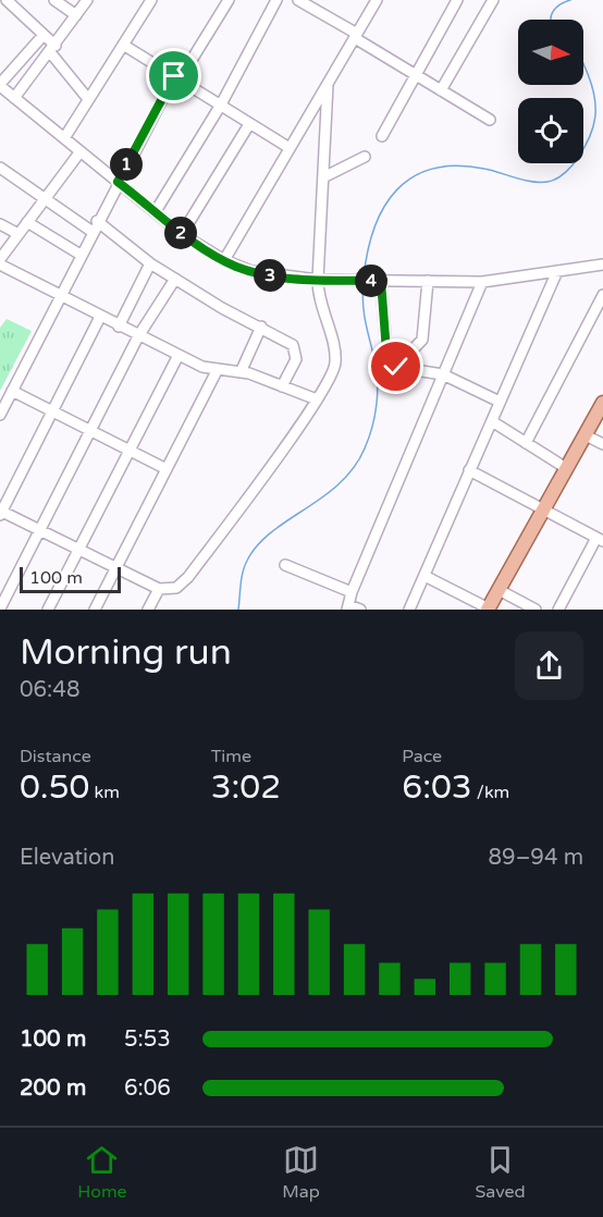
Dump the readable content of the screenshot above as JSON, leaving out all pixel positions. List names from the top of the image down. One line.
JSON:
{"scale_bar":"100 m","north":"right","page":{"pins":["1","2","3","4"],"scale":"100 m","heading":["Morning run","06:48"],"stats":[["Distance","0.50 km"],["Time","3:02"],["Pace","6:03 /km"]],"chart":["Elevation","89–94 m"],"list":[{"name":"100 m","note":"5:53"},{"name":"200 m","note":"6:06"}],"tabs":["Home","Map","Saved"]}}
